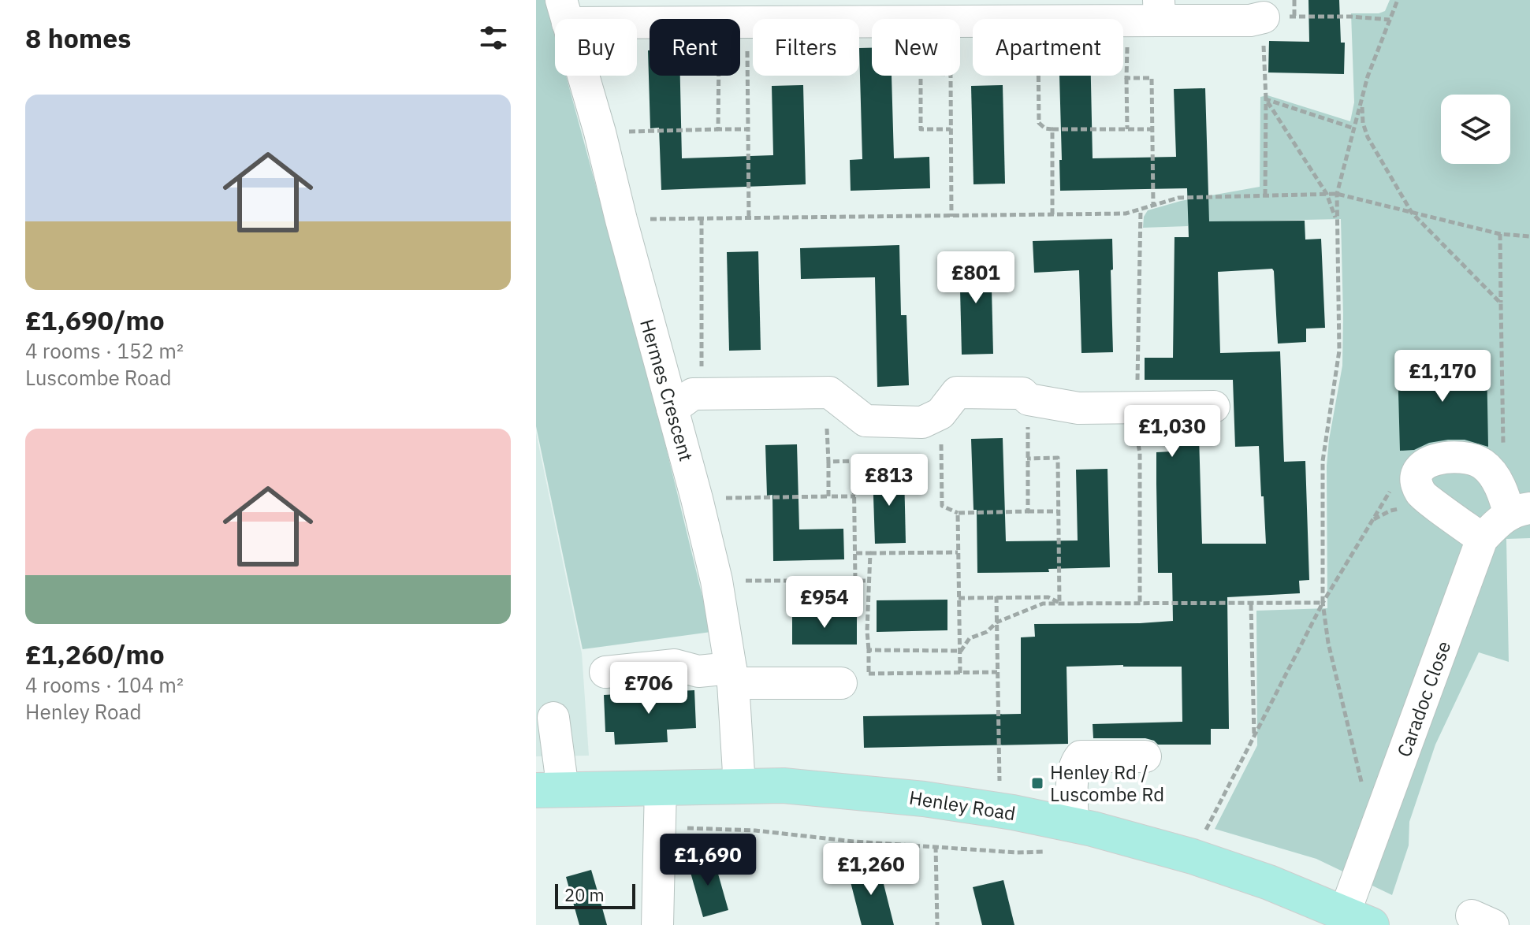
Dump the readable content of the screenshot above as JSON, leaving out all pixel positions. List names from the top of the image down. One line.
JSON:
{"streets":{"main road":["Henley Road"],"street":["Hermes Crescent","Caradoc Close"]},"crossings":[["Hermes Crescent","Henley Road"],["Caradoc Close","Henley Road"]],"places":{"transit":["Henley Rd / Luscombe Rd"]},"scale_bar":"20 m","page":{"heading":"8 homes","chip":["Buy","Rent","Filters","New","Apartment"],"list":[{"name":"£1,690/mo","note":"4 rooms · 152 m² · Luscombe Road"},{"name":"£1,260/mo","note":"4 rooms · 104 m² · Henley Road"}],"price":["£801","£1,170","£1,030","£813","£954","£706","£1,690","£1,260"],"scale":"20 m"}}
